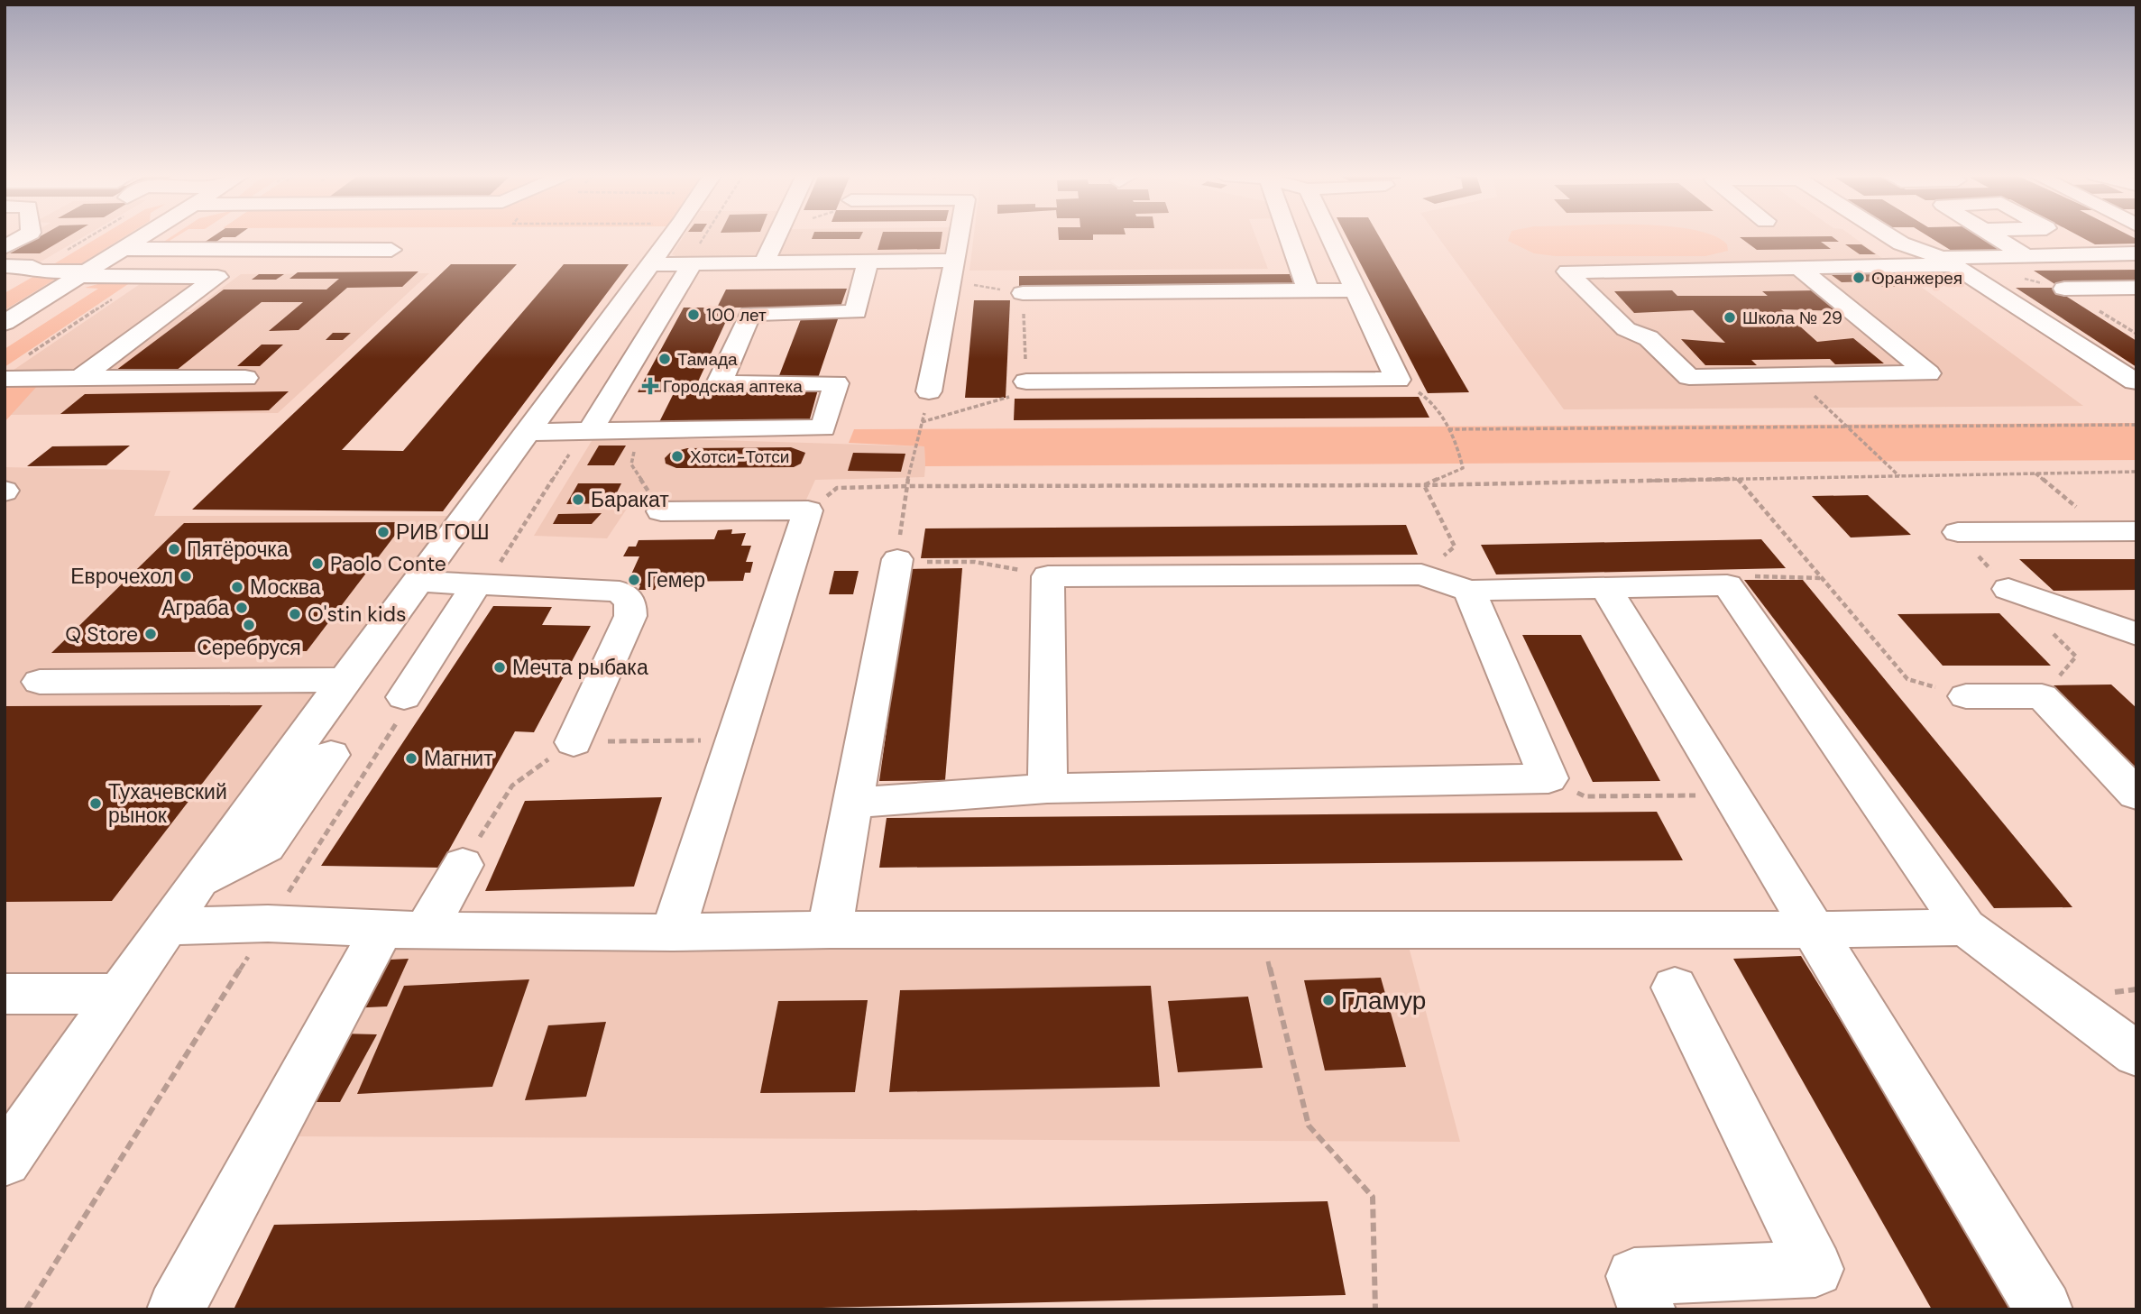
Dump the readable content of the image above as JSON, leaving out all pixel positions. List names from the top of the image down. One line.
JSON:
{"places":{"other":["Оранжерея","100 лет","Школа № 29","Тамада","Хотси-Тотси","Баракат","РИВ ГОШ","Пятёрочка","Paolo Conte","Еврочехол","Гемер","Москва","Аграба","O'stin kids","Серебруся","Q Store","Мечта рыбака","Магнит","Тухачевский рынок","Гламур"],"health":["Городская аптека"]}}
